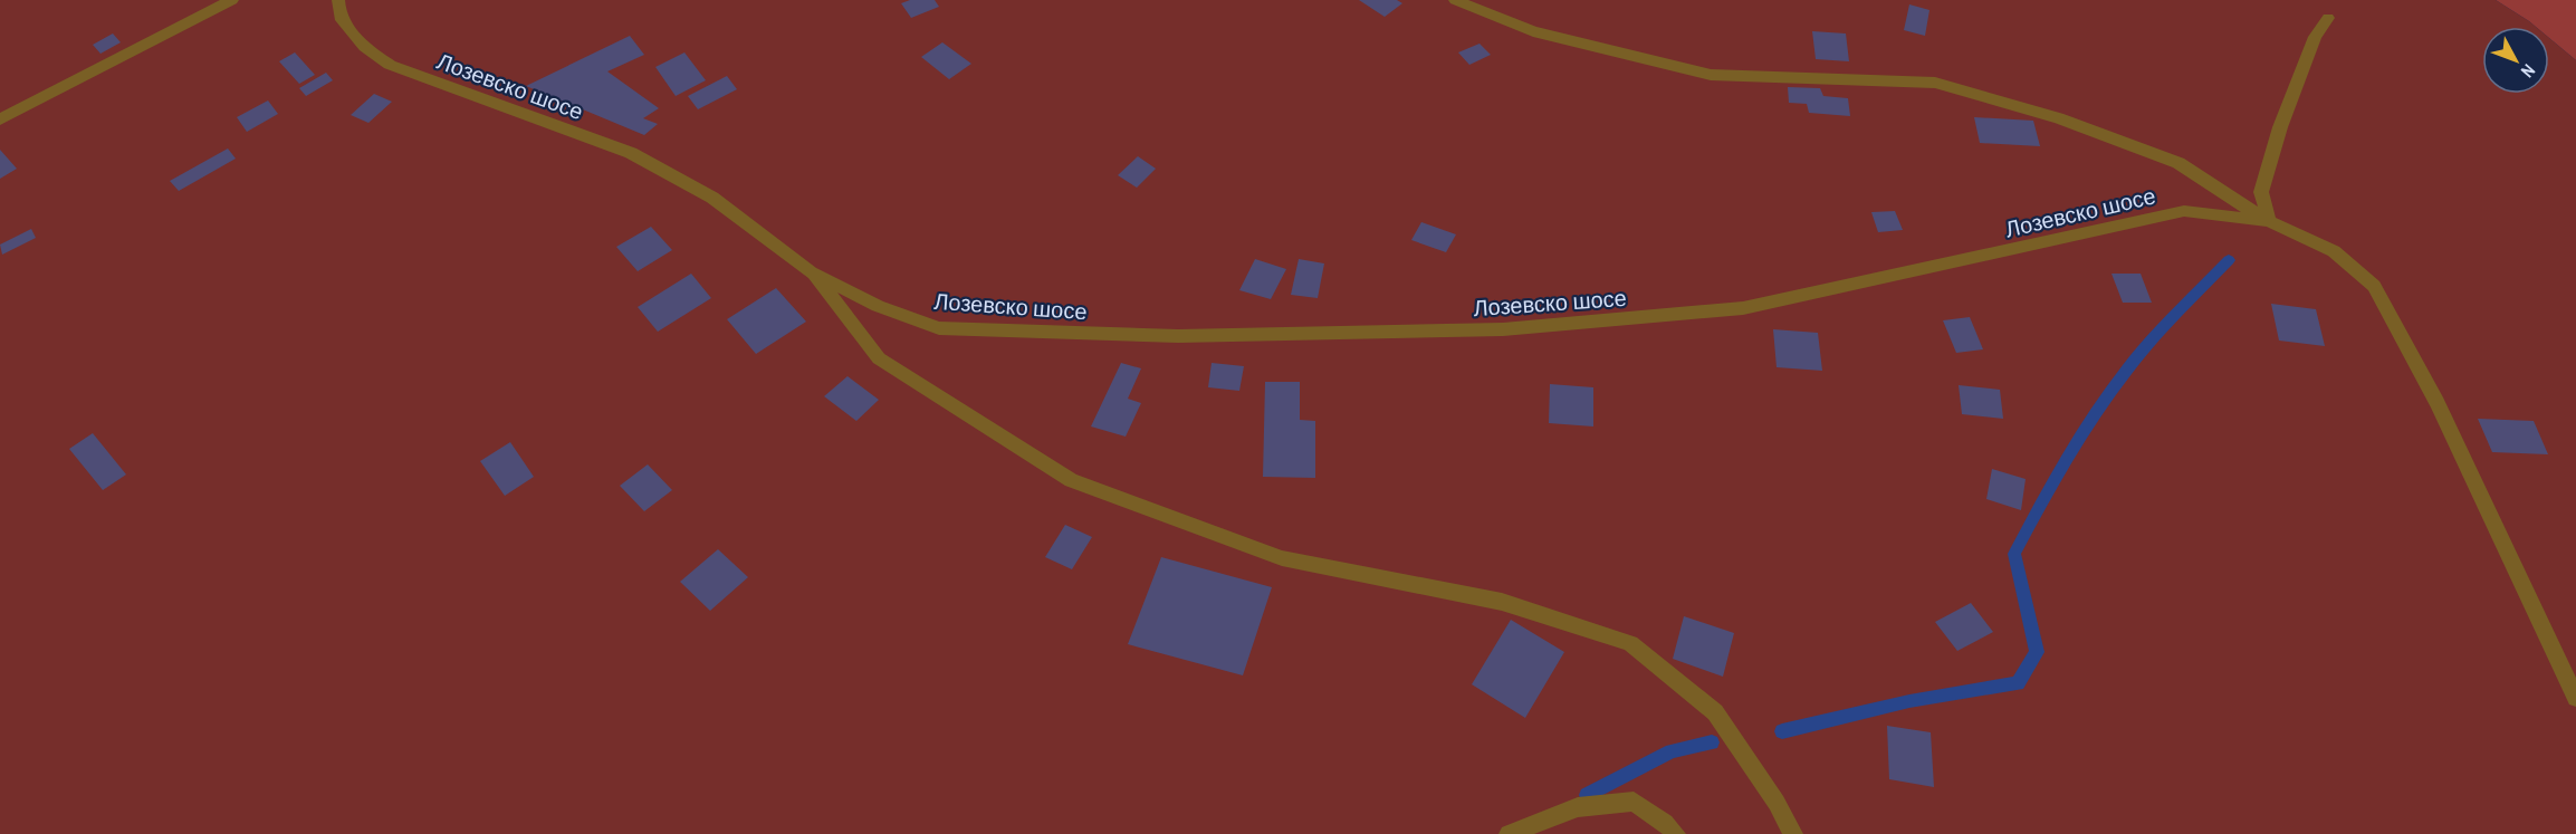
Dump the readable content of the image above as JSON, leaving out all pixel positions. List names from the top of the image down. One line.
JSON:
{"streets":{"street":["Лозевско шосе"]},"north":"bottom right"}
